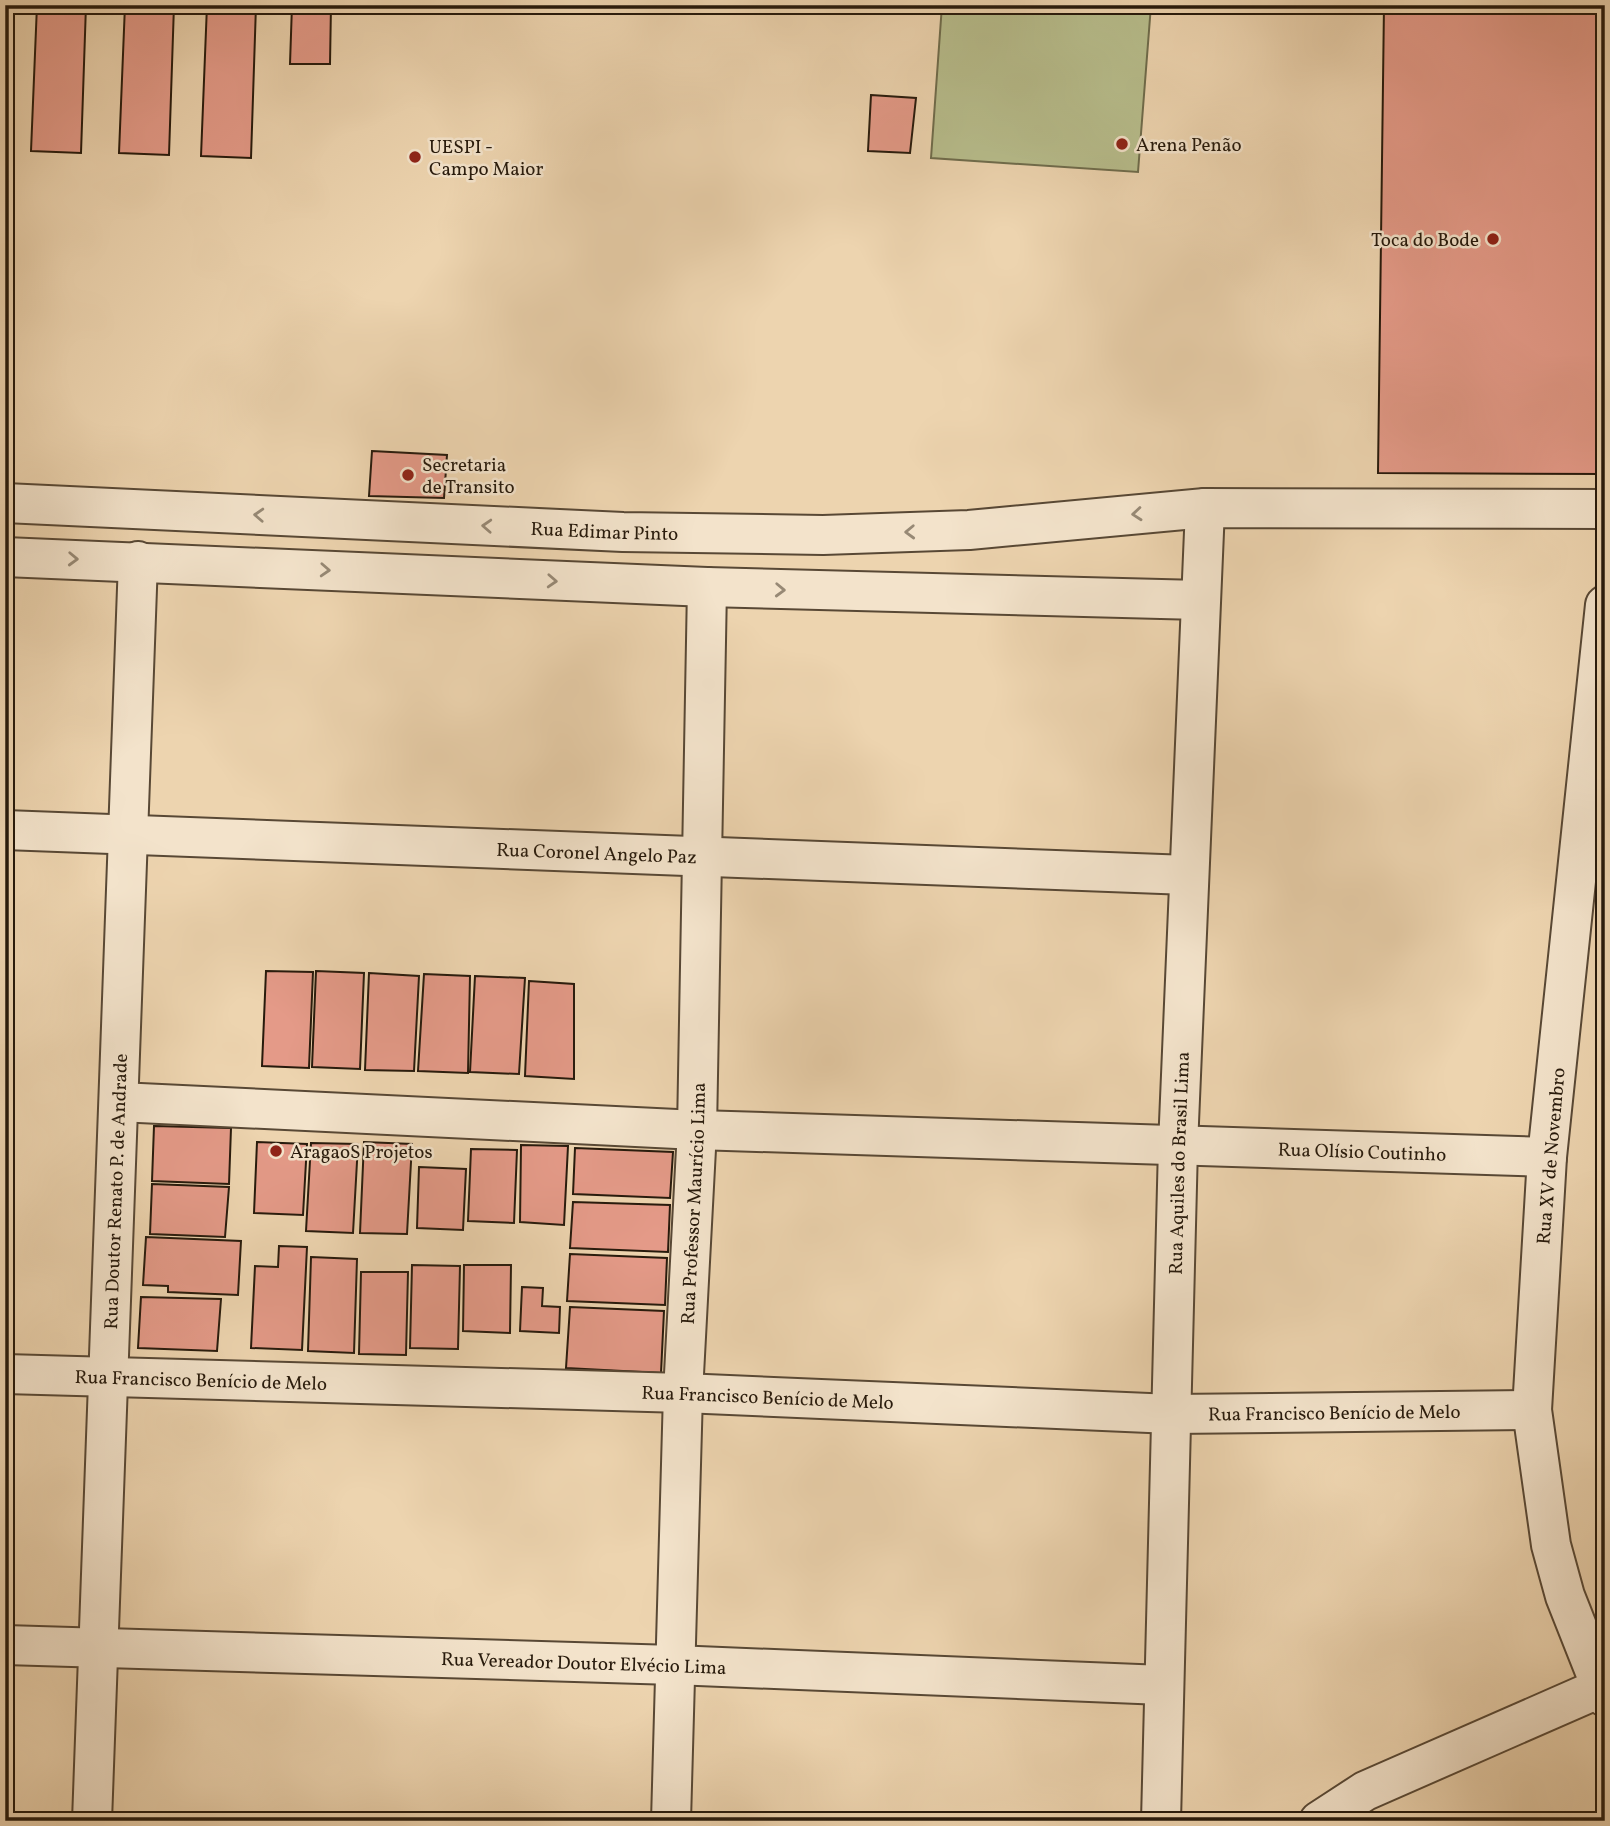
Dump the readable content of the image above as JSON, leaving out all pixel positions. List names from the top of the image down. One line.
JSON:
{"streets":{"street":["Rua Edimar Pinto","Rua Coronel Angelo Paz","Rua Olísio Coutinho","Rua XV de Novembro","Rua Aquiles do Brasil Lima","Rua Doutor Renato P. de Andrade","Rua Professor Maurício Lima","Rua Francisco Benício de Melo","Rua Vereador Doutor Elvécio Lima"]},"crossings":[["Rua Edimar Pinto","Rua Aquiles do Brasil Lima"],["Rua Coronel Angelo Paz","Rua Aquiles do Brasil Lima"],["Rua Coronel Angelo Paz","Rua Doutor Renato P. de Andrade"],["Rua Coronel Angelo Paz","Rua Professor Maurício Lima"],["Rua Olísio Coutinho","Rua XV de Novembro"],["Rua Olísio Coutinho","Rua Aquiles do Brasil Lima"],["Rua Olísio Coutinho","Rua Doutor Renato P. de Andrade"],["Rua Olísio Coutinho","Rua Professor Maurício Lima"],["Rua XV de Novembro","Rua Francisco Benício de Melo"],["Rua Aquiles do Brasil Lima","Rua Francisco Benício de Melo"],["Rua Aquiles do Brasil Lima","Rua Vereador Doutor Elvécio Lima"],["Rua Doutor Renato P. de Andrade","Rua Francisco Benício de Melo"],["Rua Doutor Renato P. de Andrade","Rua Vereador Doutor Elvécio Lima"],["Rua Professor Maurício Lima","Rua Francisco Benício de Melo"],["Rua Professor Maurício Lima","Rua Vereador Doutor Elvécio Lima"]],"places":["Arena Penão","UESPI - Campo Maior","Toca do Bode","Secretaria de Transito","AragaoS Projetos"]}
